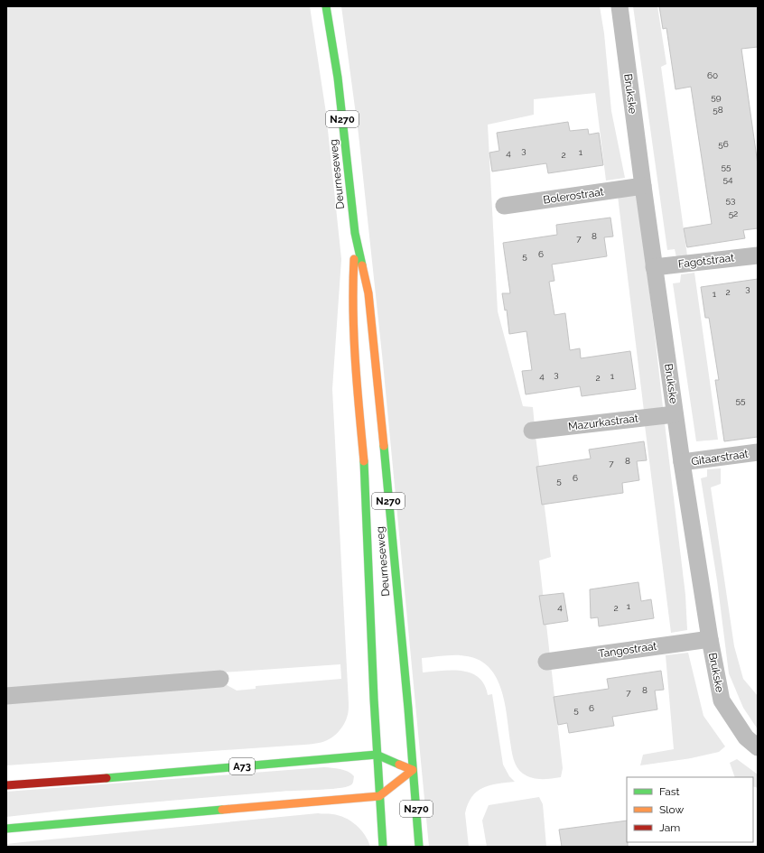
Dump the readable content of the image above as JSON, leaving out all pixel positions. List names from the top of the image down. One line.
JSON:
{"streets":{"main road":["N270","Deurneseweg","A73"],"street":["Brukske","Bolerostraat","Fagotstraat","Mazurkastraat","Gitaarstraat","Tangostraat"]},"crossings":[["Brukske","Bolerostraat"],["Brukske","Fagotstraat"],["Brukske","Mazurkastraat"],["Brukske","Gitaarstraat"],["Brukske","Tangostraat"],["Deurneseweg","A73"]],"house_numbers":["60","59","58","56","3","1","4","2","55","54","53","52","8","7","6","5","3","2","1","3","4","1","2","55","8","7","6","5","1","4","2","8","7","6","5"],"legend":["Fast","Slow","Jam"]}
